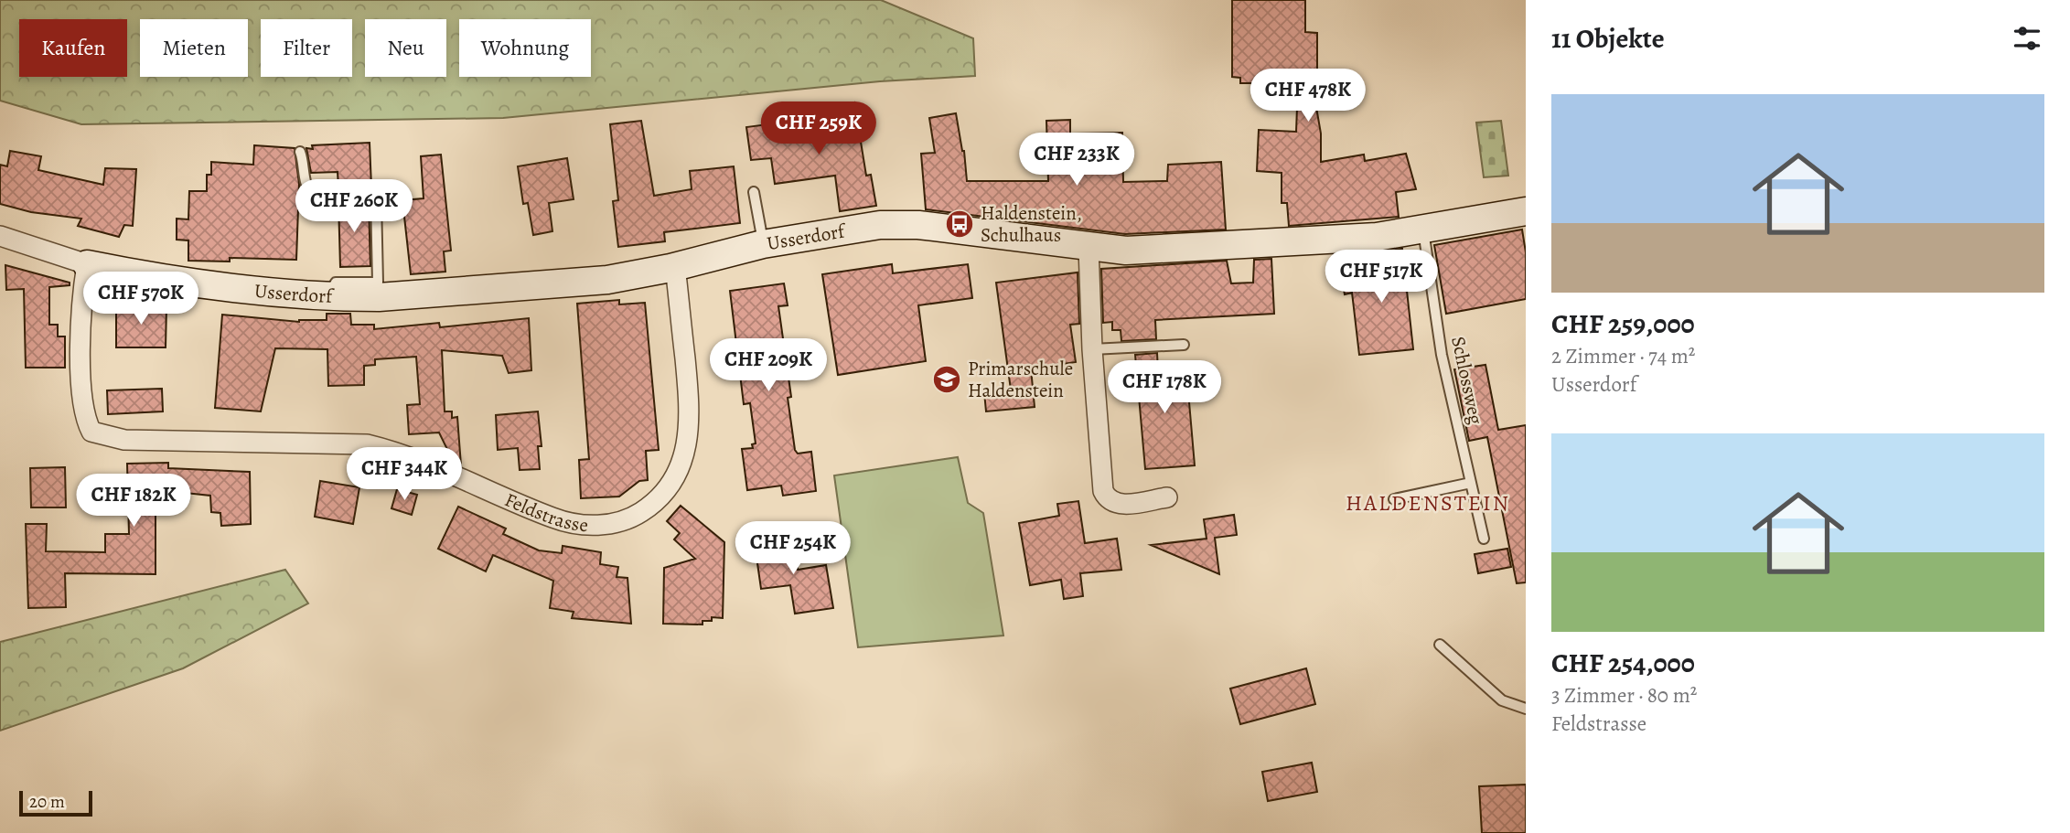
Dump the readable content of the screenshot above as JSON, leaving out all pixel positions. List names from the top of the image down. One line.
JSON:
{"streets":{"street":["Usserdorf","Feldstrasse"],"lane":["Schlossweg"]},"crossings":[["Usserdorf","Schlossweg"],["Usserdorf","Feldstrasse"]],"districts":["HALDENSTEIN"],"places":{"bus stop":["Haldenstein, Schulhaus"],"school or university":["Primarschule Haldenstein"]},"scale_bar":"20 m","page":{"heading":"11 Objekte","chip":["Kaufen","Mieten","Filter","Neu","Wohnung"],"price":["CHF 478K","CHF 259K","CHF 233K","CHF 260K","CHF 517K","CHF 570K","CHF 209K","CHF 178K","CHF 344K","CHF 182K","CHF 254K"],"list":[{"name":"CHF 259,000","note":"2 Zimmer · 74 m² · Usserdorf"},{"name":"CHF 254,000","note":"3 Zimmer · 80 m² · Feldstrasse"}],"scale":"20 m"}}
